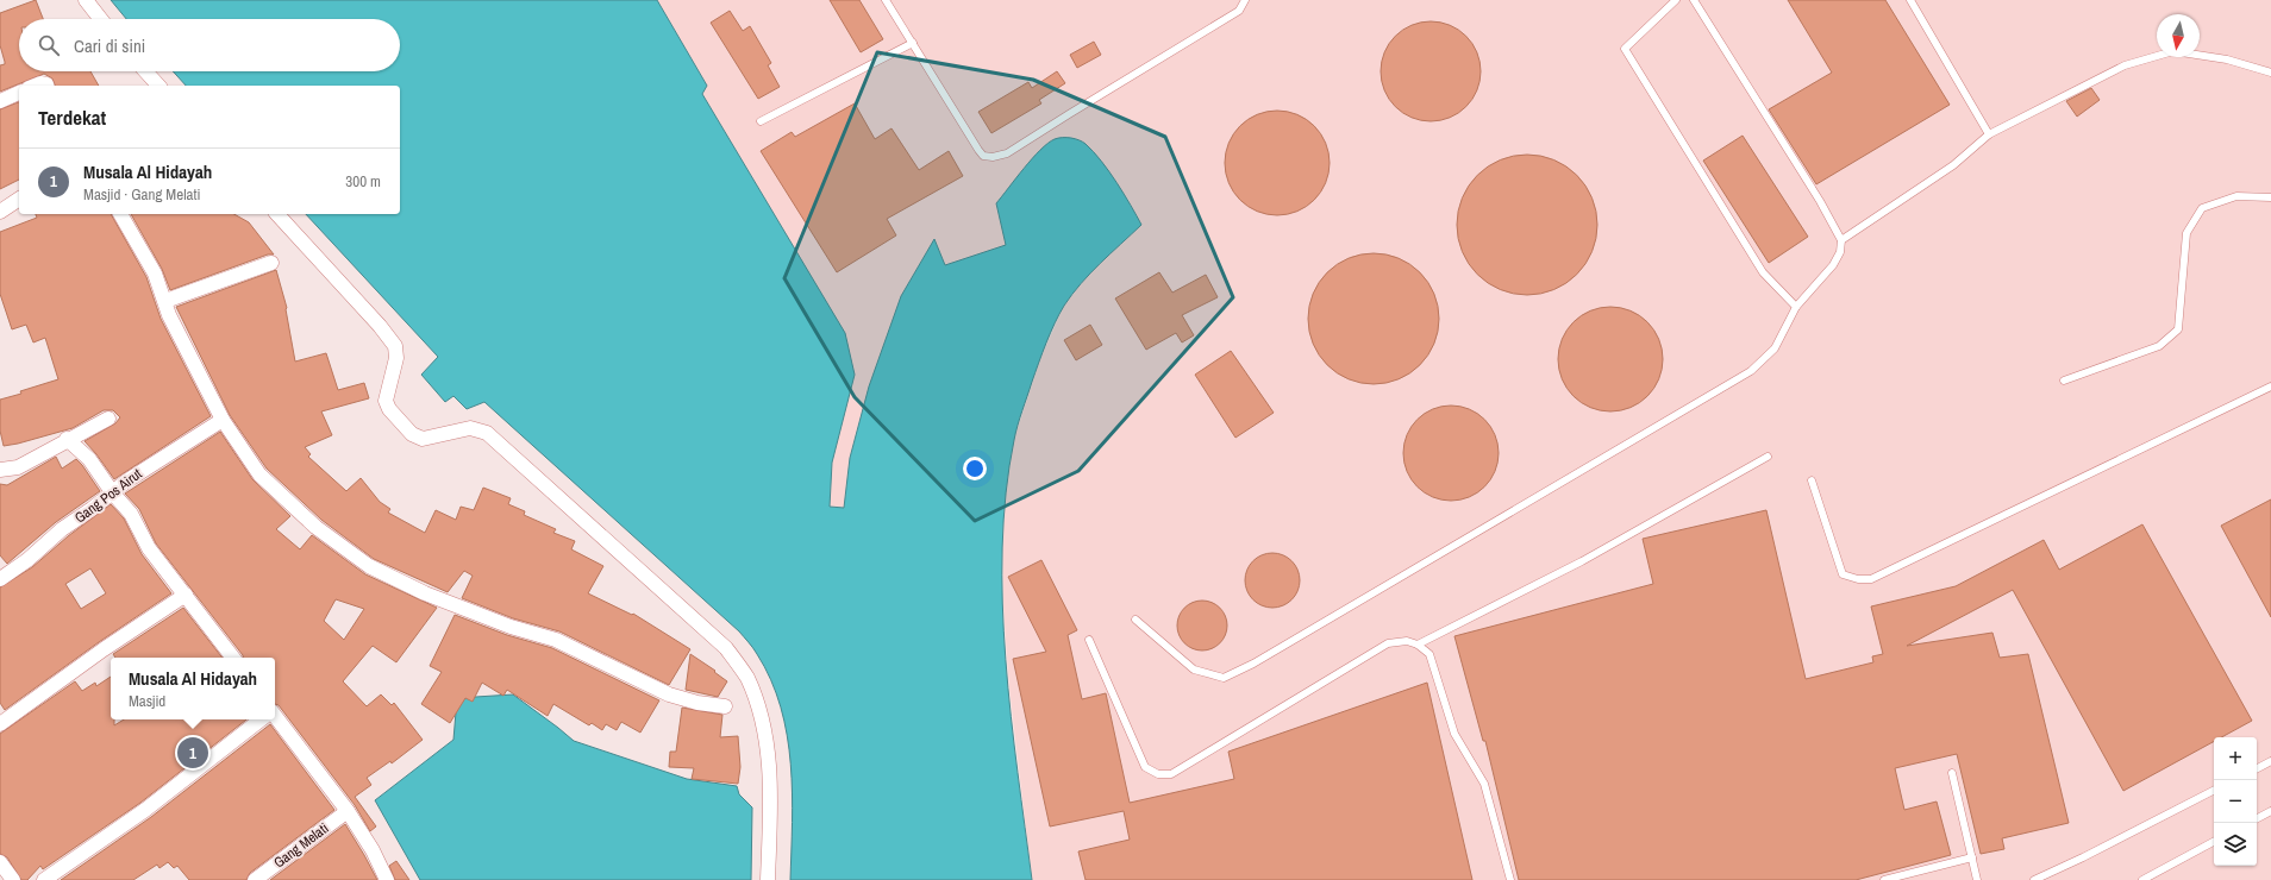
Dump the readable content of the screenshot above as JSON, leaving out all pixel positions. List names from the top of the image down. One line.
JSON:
{"streets":{"street":["Gang Pos Airut","Gang Melati"]},"north":"bottom","page":{"search":"Cari di sini","heading":"Terdekat","list":[{"mark":"1","name":"Musala Al Hidayah","note":"Masjid · Gang Melati","value":"300 m"}],"popup":["Musala Al Hidayah","Masjid"],"pins":"1","map_buttons":["+","−"]}}
